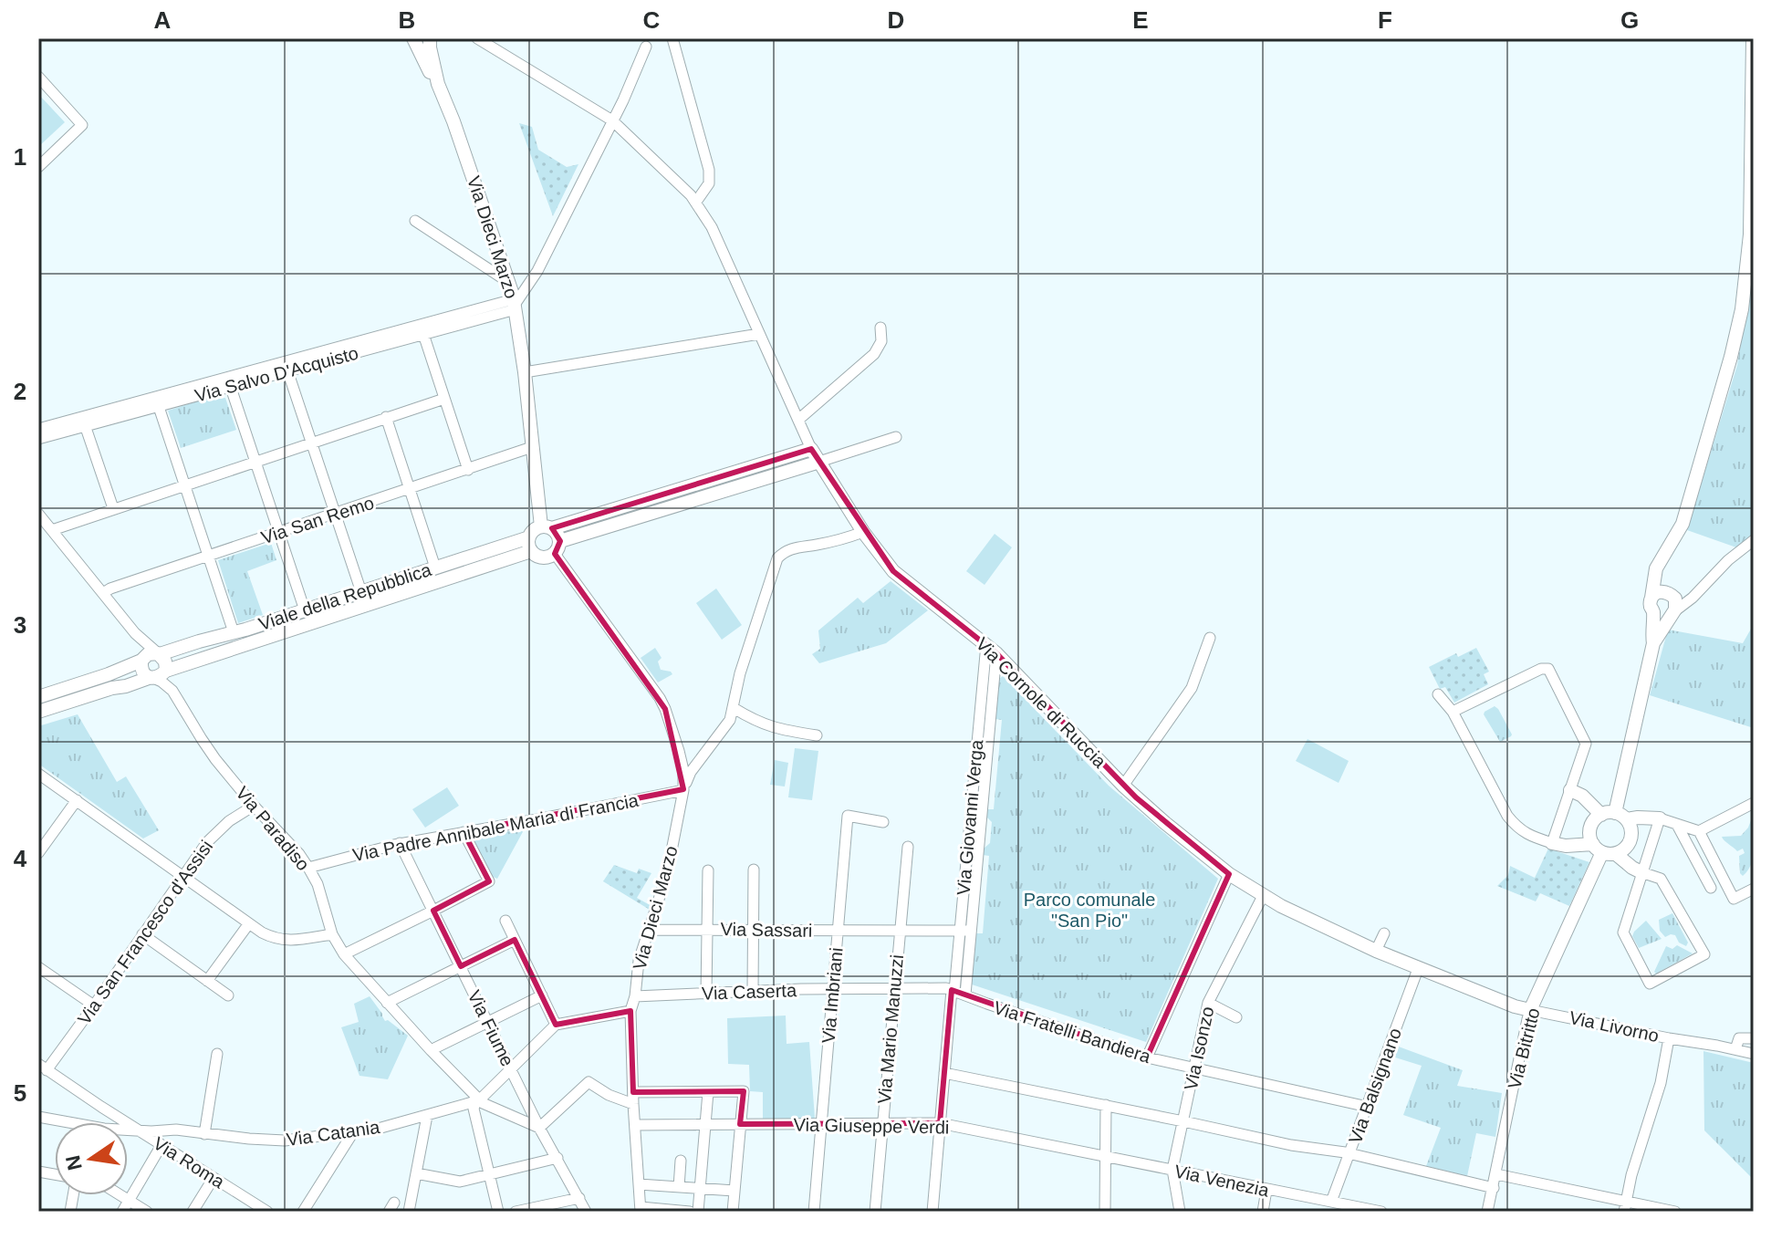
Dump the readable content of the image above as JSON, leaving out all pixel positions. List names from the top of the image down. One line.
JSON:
{"streets":{"main road":["Via Dieci Marzo","Viale della Repubblica","Via Cornole di Ruccia","Via Bitritto"],"street":["Via Salvo D'Acquisto","Via San Remo","Via Giovanni Verga","Via Padre Annibale Maria di Francia","Via Paradiso","Via Sassari","Via San Francesco d'Assisi","Via Caserta","Via Imbriani","Via Livorno","Via Fiume","Via Mario Manuzzi","Via Fratelli Bandiera","Via Isonzo","Via Balsignano","Via Giuseppe Verdi","Via Catania","Via Roma","Via Venezia"]},"crossings":[["Via Dieci Marzo","Via Salvo D'Acquisto"],["Via Dieci Marzo","Via San Remo"],["Via Dieci Marzo","Viale della Repubblica"],["Via Dieci Marzo","Via Padre Annibale Maria di Francia"],["Via Dieci Marzo","Via Sassari"],["Via Dieci Marzo","Via Caserta"],["Via Dieci Marzo","Via Giuseppe Verdi"],["Viale della Repubblica","Via Paradiso"],["Via Cornole di Ruccia","Via Giovanni Verga"],["Via Cornole di Ruccia","Via Livorno"],["Via Cornole di Ruccia","Via Isonzo"],["Via Cornole di Ruccia","Via Bitritto"],["Via Cornole di Ruccia","Via Balsignano"],["Via Giovanni Verga","Via Sassari"],["Via Giovanni Verga","Via Caserta"],["Via Giovanni Verga","Via Fratelli Bandiera"],["Via Giovanni Verga","Via Giuseppe Verdi"],["Via Padre Annibale Maria di Francia","Via Paradiso"],["Via Padre Annibale Maria di Francia","Via Fiume"],["Via Paradiso","Via San Francesco d'Assisi"],["Via Paradiso","Via Catania"],["Via Sassari","Via Imbriani"],["Via Sassari","Via Mario Manuzzi"],["Via San Francesco d'Assisi","Via Roma"],["Via Caserta","Via Imbriani"],["Via Caserta","Via Mario Manuzzi"],["Via Caserta","Via Fratelli Bandiera"],["Via Imbriani","Via Giuseppe Verdi"],["Via Livorno","Via Bitritto"],["Via Mario Manuzzi","Via Giuseppe Verdi"],["Via Fratelli Bandiera","Via Isonzo"],["Via Fratelli Bandiera","Via Balsignano"],["Via Isonzo","Via Venezia"],["Via Balsignano","Via Venezia"],["Via Giuseppe Verdi","Via Venezia"],["Via Catania","Via Roma"]],"parks":["Parco comunale \"San Pio\""],"north":"left","grid":{"columns":["A","B","C","D","E","F","G"],"rows":["1","2","3","4","5"]}}
